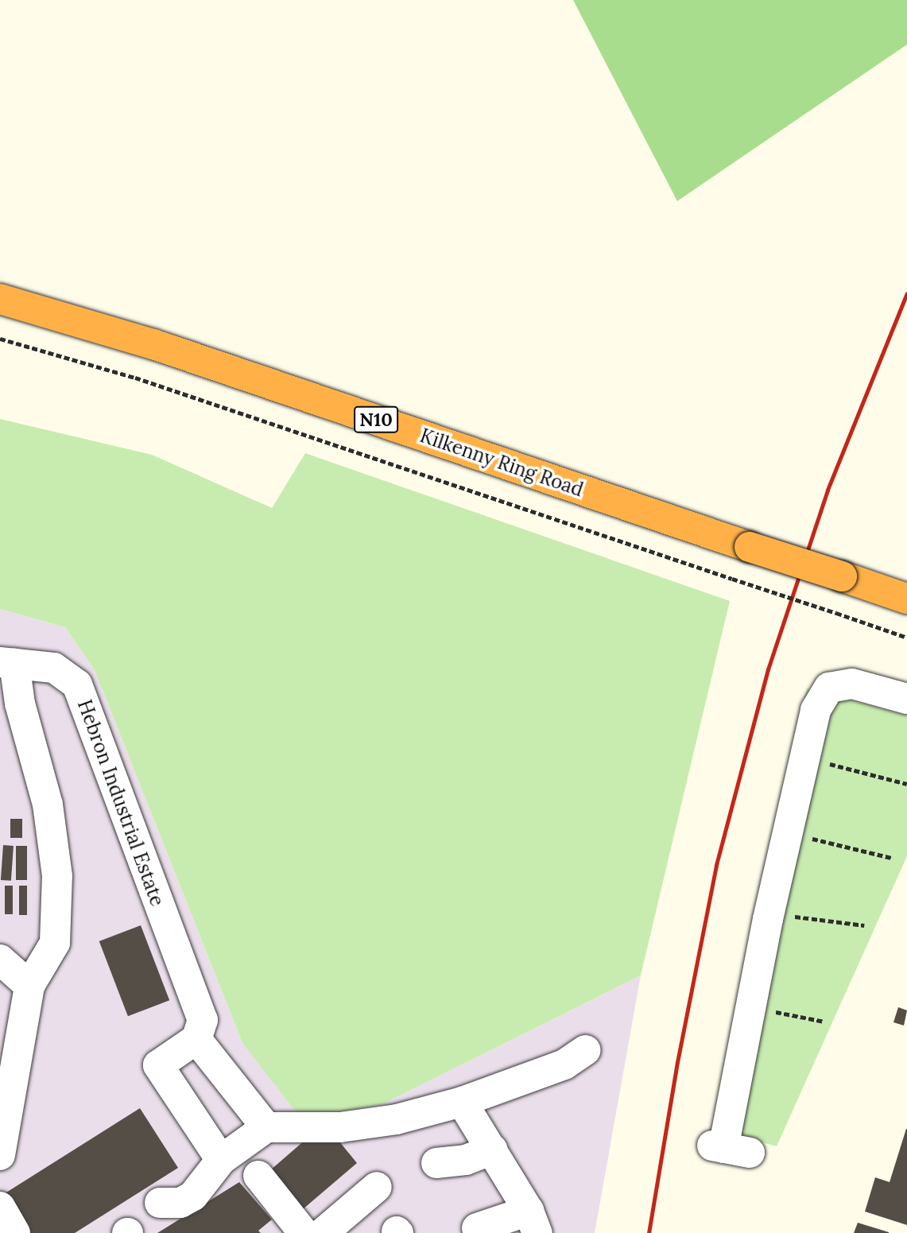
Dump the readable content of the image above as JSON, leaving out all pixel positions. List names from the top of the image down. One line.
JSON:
{"streets":{"highway":["N10","Kilkenny Ring Road"],"street":["Hebron Industrial Estate"]}}
